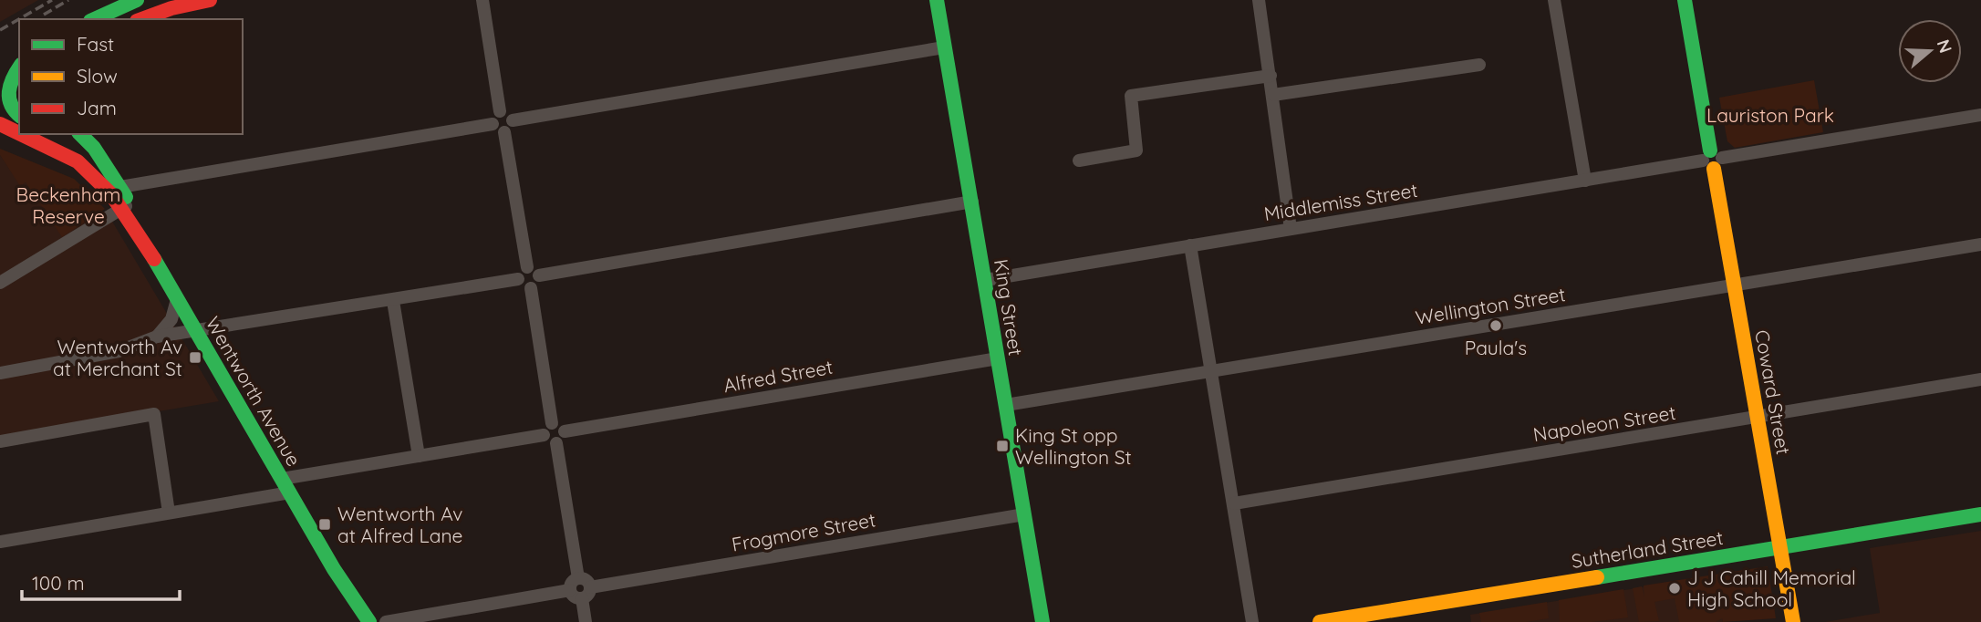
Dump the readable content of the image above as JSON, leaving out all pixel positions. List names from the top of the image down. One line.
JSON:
{"streets":{"main road":["King Street","Wentworth Avenue","Coward Street","Sutherland Street"],"street":["Middlemiss Street","Wellington Street","Alfred Street","Napoleon Street","Frogmore Street"]},"crossings":[["Middlemiss Street","King Street"],["Middlemiss Street","Coward Street"],["Wellington Street","King Street"],["Wellington Street","Coward Street"],["King Street","Alfred Street"],["King Street","Frogmore Street"],["Coward Street","Napoleon Street"],["Coward Street","Sutherland Street"]],"parks":["Lauriston Park","Beckenham Reserve"],"places":{"other":["Paula's","J J Cahill Memorial High School"],"transit":["Wentworth Av at Merchant St","King St opp Wellington St","Wentworth Av at Alfred Lane"]},"legend":["Fast","Slow","Jam"],"scale_bar":"100 m","north":"right"}
